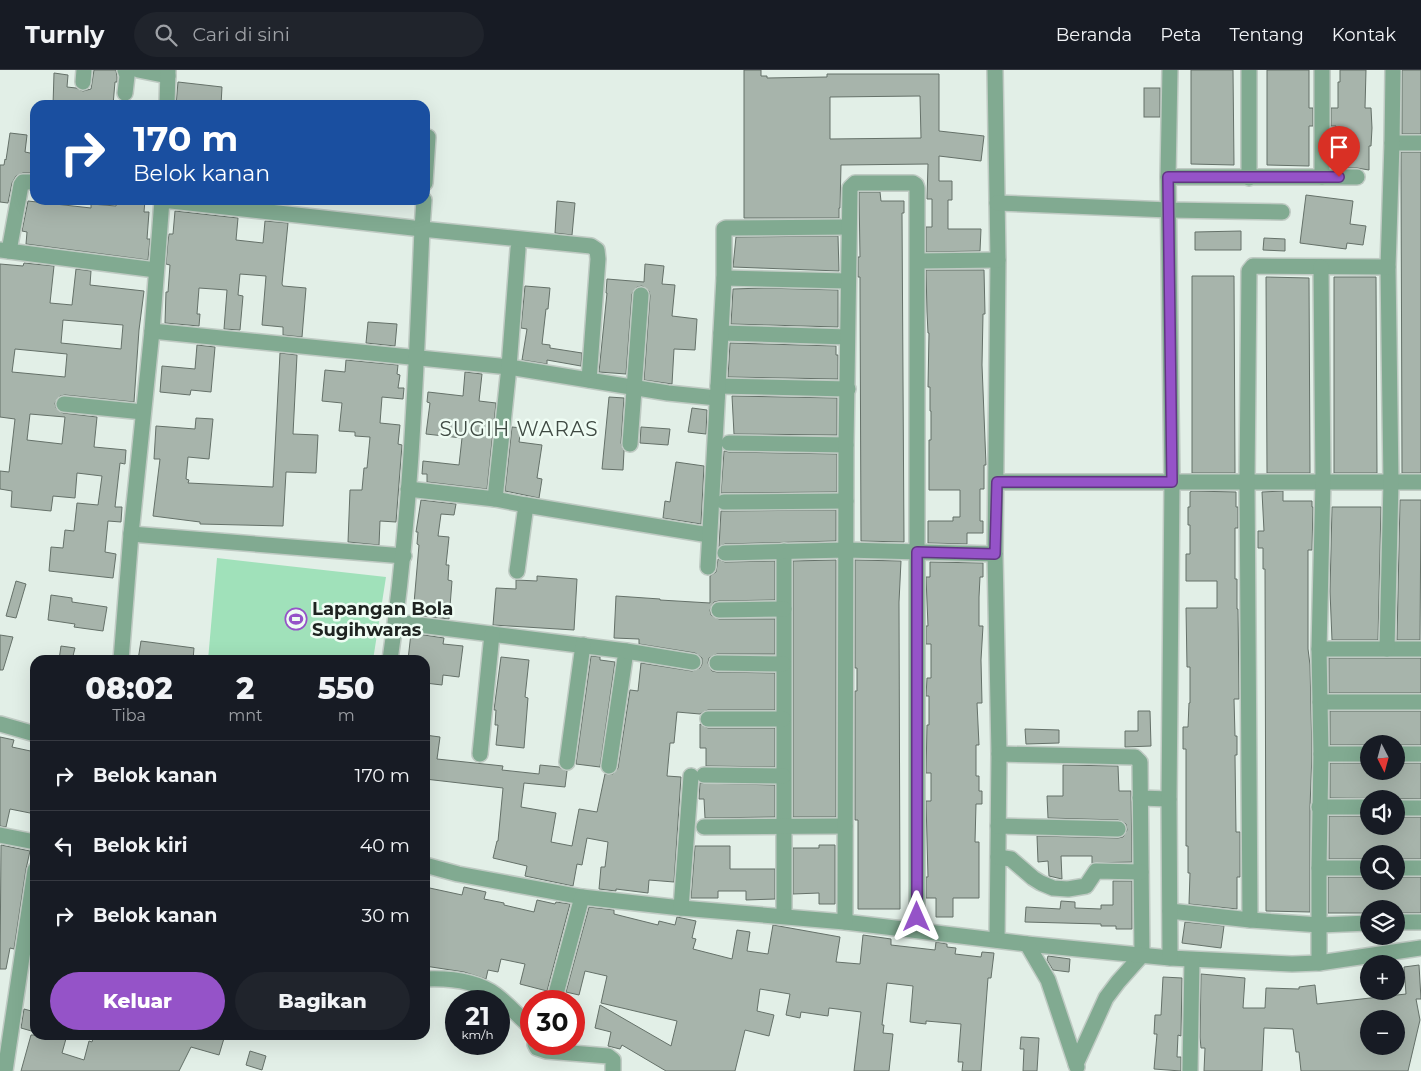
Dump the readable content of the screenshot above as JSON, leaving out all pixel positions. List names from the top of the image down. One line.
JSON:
{"districts":["SUGIH WARAS"],"places":{"sports":["Lapangan Bola Sugihwaras"]},"north":"bottom","page":{"header":"Turnly","search":"Cari di sini","nav":["Beranda","Peta","Tentang","Kontak"],"turn":["170 m","Belok kanan"],"eta":["08:02","Tiba","2","mnt","550","m"],"map_buttons":["+","−"],"list":[{"name":"Belok kanan","value":"170 m"},{"name":"Belok kiri","value":"40 m"},{"name":"Belok kanan","value":"30 m"}],"buttons":["Keluar","Bagikan"],"speed":"21 km/h","limit":"30"}}
